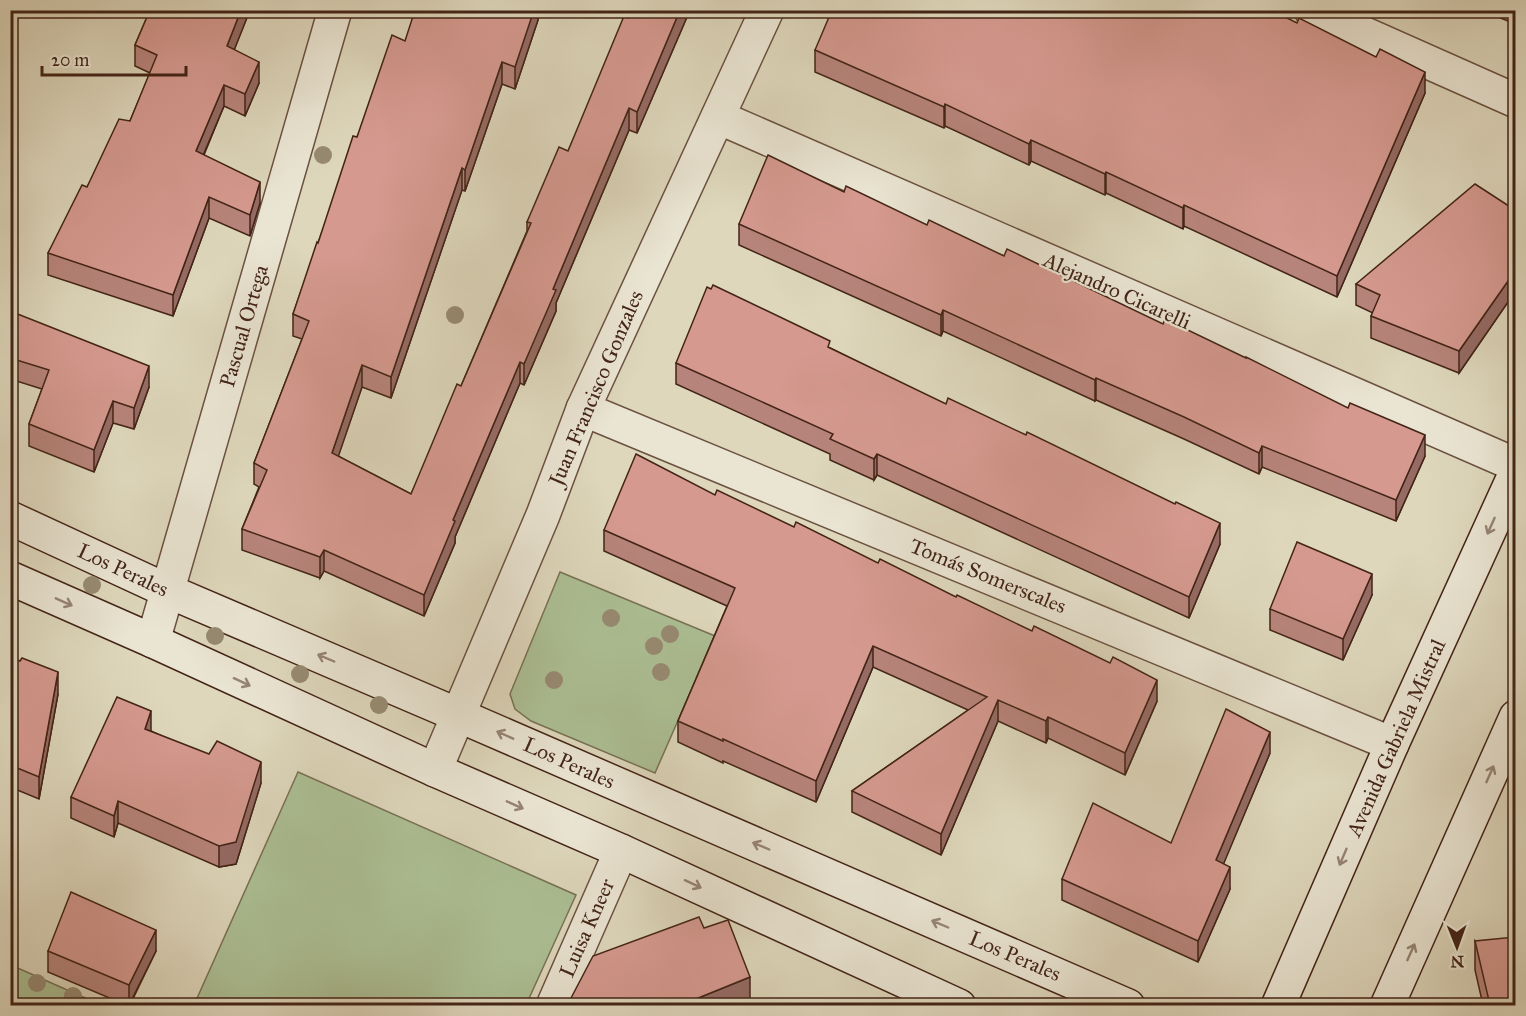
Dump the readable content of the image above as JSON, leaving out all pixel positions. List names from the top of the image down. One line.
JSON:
{"streets":{"street":["Alejandro Cicarelli","Pascual Ortega","Juan Francisco Gonzales","Los Perales","Tomás Somerscales","Avenida Gabriela Mistral","Luisa Kneer"]},"crossings":[["Alejandro Cicarelli","Juan Francisco Gonzales"],["Pascual Ortega","Los Perales"],["Juan Francisco Gonzales","Los Perales"],["Juan Francisco Gonzales","Tomás Somerscales"],["Tomás Somerscales","Avenida Gabriela Mistral"]],"scale_bar":"20 m","north":"bottom"}
